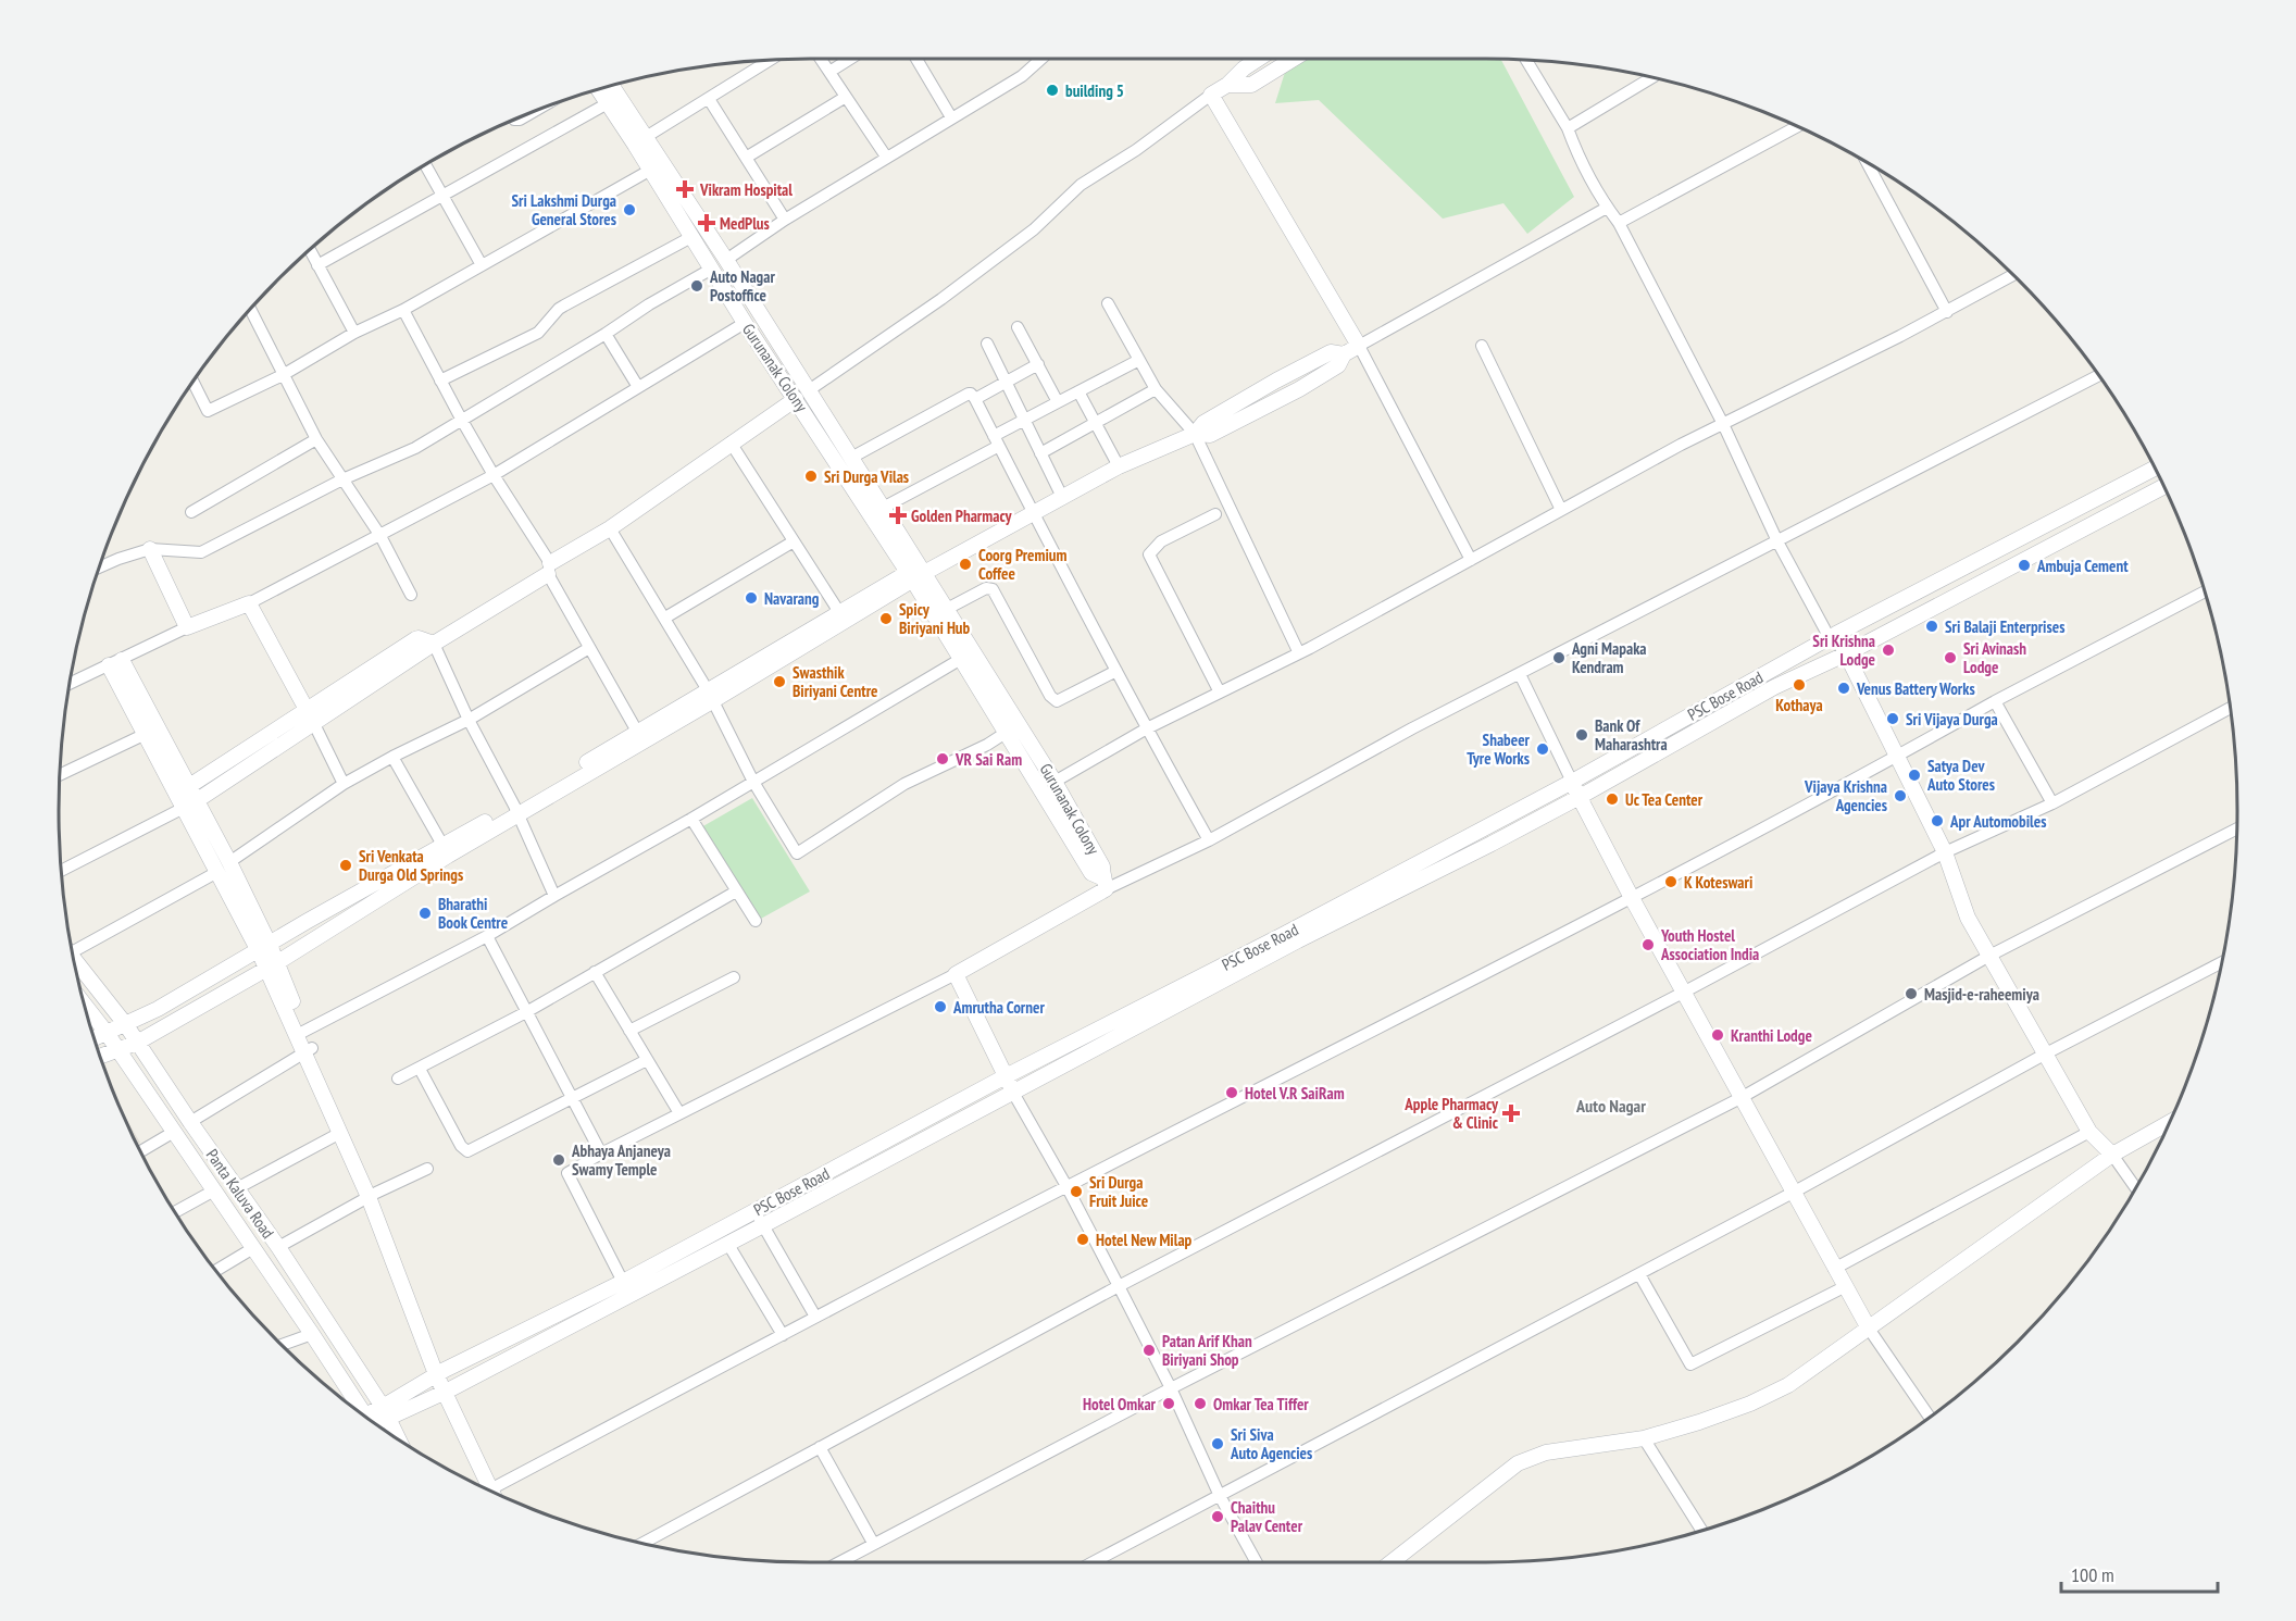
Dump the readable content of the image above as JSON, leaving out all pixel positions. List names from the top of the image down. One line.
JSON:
{"streets":{"street":["Gurunanak Colony","PSC Bose Road","Panta Kaluva Road"]},"crossings":[["PSC Bose Road","Panta Kaluva Road"]],"districts":["Auto Nagar"],"places":{"other":["building 5","Sri Lakshmi Durga General Stores","Auto Nagar Postoffice","Sri Durga Vilas","Coorg Premium Coffee","Ambuja Cement","Navarang","Spicy Biriyani Hub","Sri Balaji Enterprises","Sri Krishna Lodge","Agni Mapaka Kendram","Sri Avinash Lodge","Swasthik Biriyani Centre","Kothaya","Venus Battery Works","Sri Vijaya Durga","Bank Of Maharashtra","Shabeer Tyre Works","VR Sai Ram","Satya Dev Auto Stores","Vijaya Krishna Agencies","Uc Tea Center","Apr Automobiles","Sri Venkata Durga Old Springs","K Koteswari","Bharathi Book Centre","Youth Hostel Association India","Masjid-e-raheemiya","Amrutha Corner","Kranthi Lodge","Hotel V.R SaiRam","Abhaya Anjaneya Swamy Temple","Sri Durga Fruit Juice","Hotel New Milap","Patan Arif Khan Biriyani Shop","Hotel Omkar","Omkar Tea Tiffer","Sri Siva Auto Agencies","Chaithu Palav Center"],"health":["Vikram Hospital","MedPlus","Golden Pharmacy","Apple Pharmacy & Clinic"]},"scale_bar":"100 m"}
